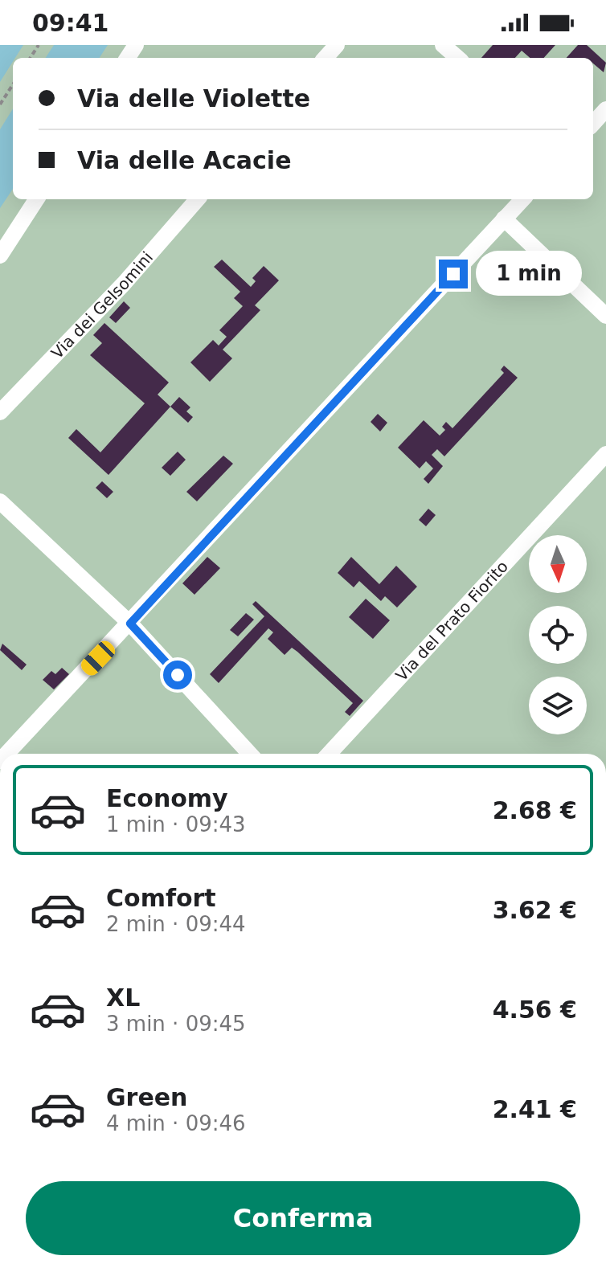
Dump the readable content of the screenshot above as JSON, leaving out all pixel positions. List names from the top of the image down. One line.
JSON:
{"streets":{"street":["Via dei Gelsomini","Via del Prato Fiorito"]},"north":"bottom","page":{"status":"09:41","banner":["Via delle Violette","Via delle Acacie"],"bubble":"1 min","list":[{"name":"Economy","note":"1 min · 09:43","value":"2.68 €"},{"name":"Comfort","note":"2 min · 09:44","value":"3.62 €"},{"name":"XL","note":"3 min · 09:45","value":"4.56 €"},{"name":"Green","note":"4 min · 09:46","value":"2.41 €"}],"buttons":"Conferma"}}
